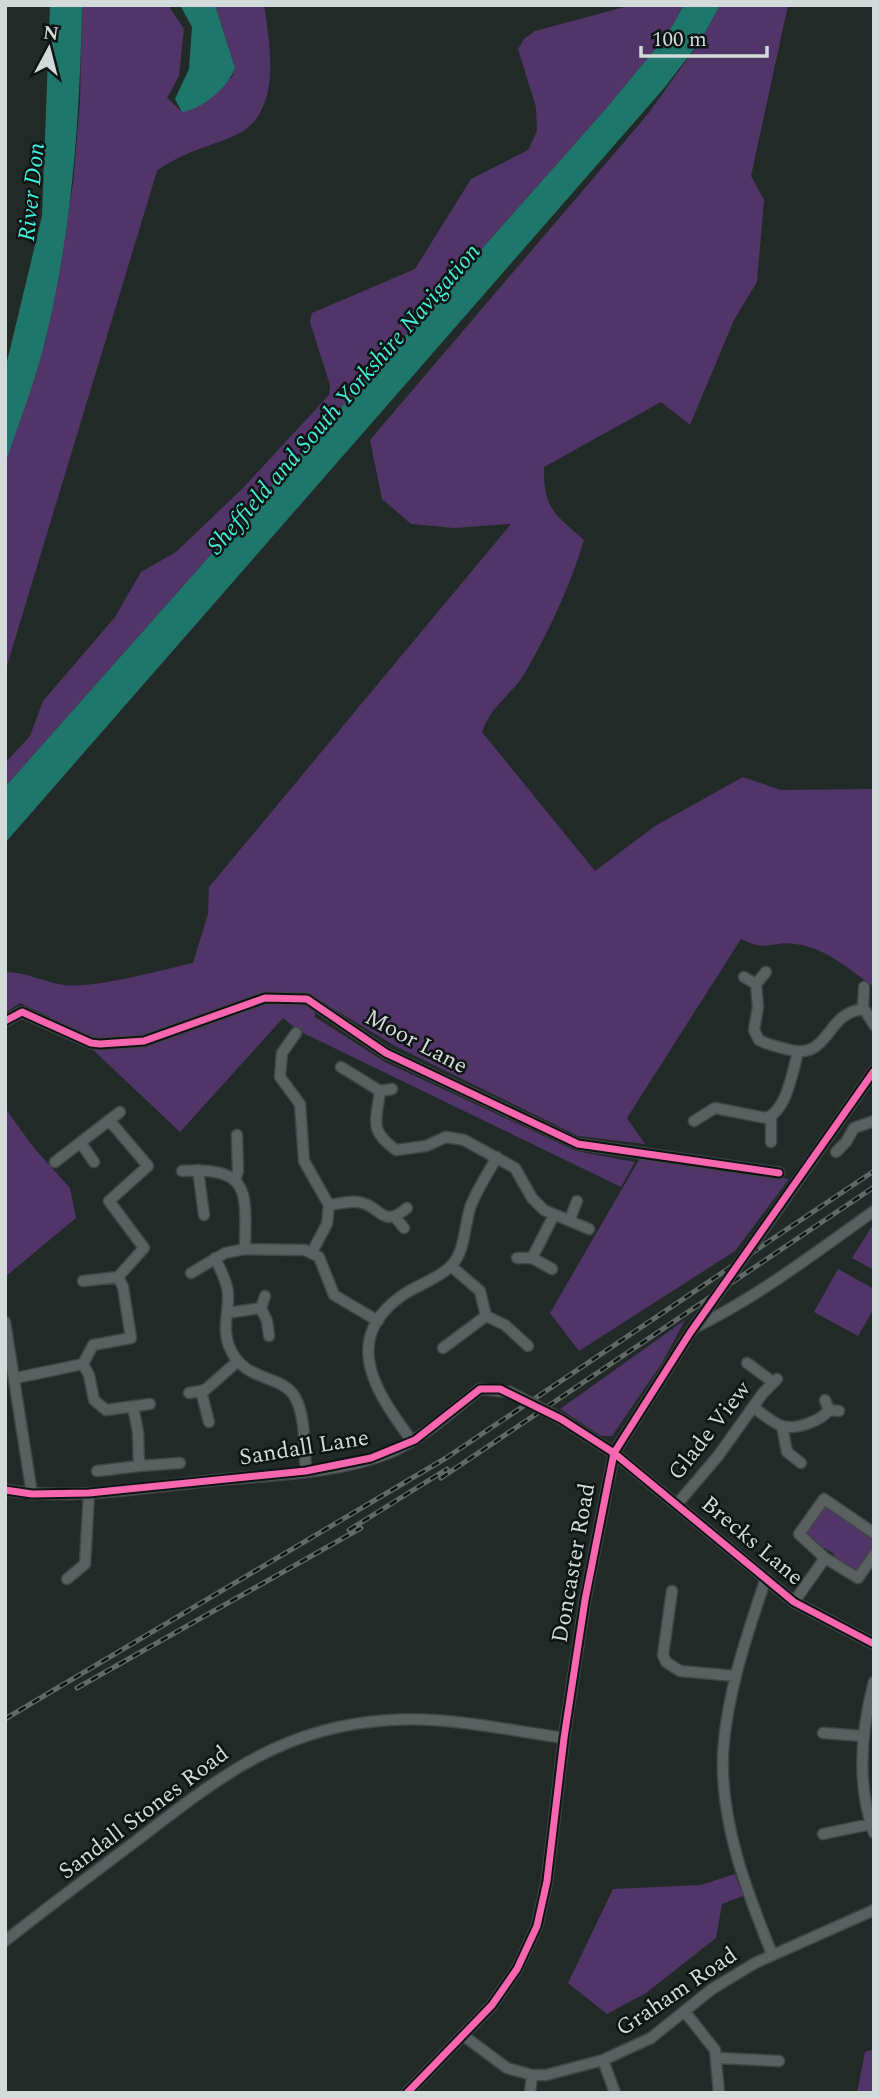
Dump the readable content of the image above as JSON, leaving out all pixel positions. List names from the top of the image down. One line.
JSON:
{"streets":{"street":["Moor Lane","Glade View","Sandall Lane","Brecks Lane","Doncaster Road","Sandall Stones Road","Graham Road"]},"crossings":[["Glade View","Brecks Lane"],["Sandall Lane","Brecks Lane"],["Sandall Lane","Doncaster Road"],["Brecks Lane","Doncaster Road"],["Doncaster Road","Sandall Stones Road"],["Doncaster Road","Graham Road"]],"water":["River Don","Sheffield and South Yorkshire Navigation"],"scale_bar":"100 m","north":"top"}
